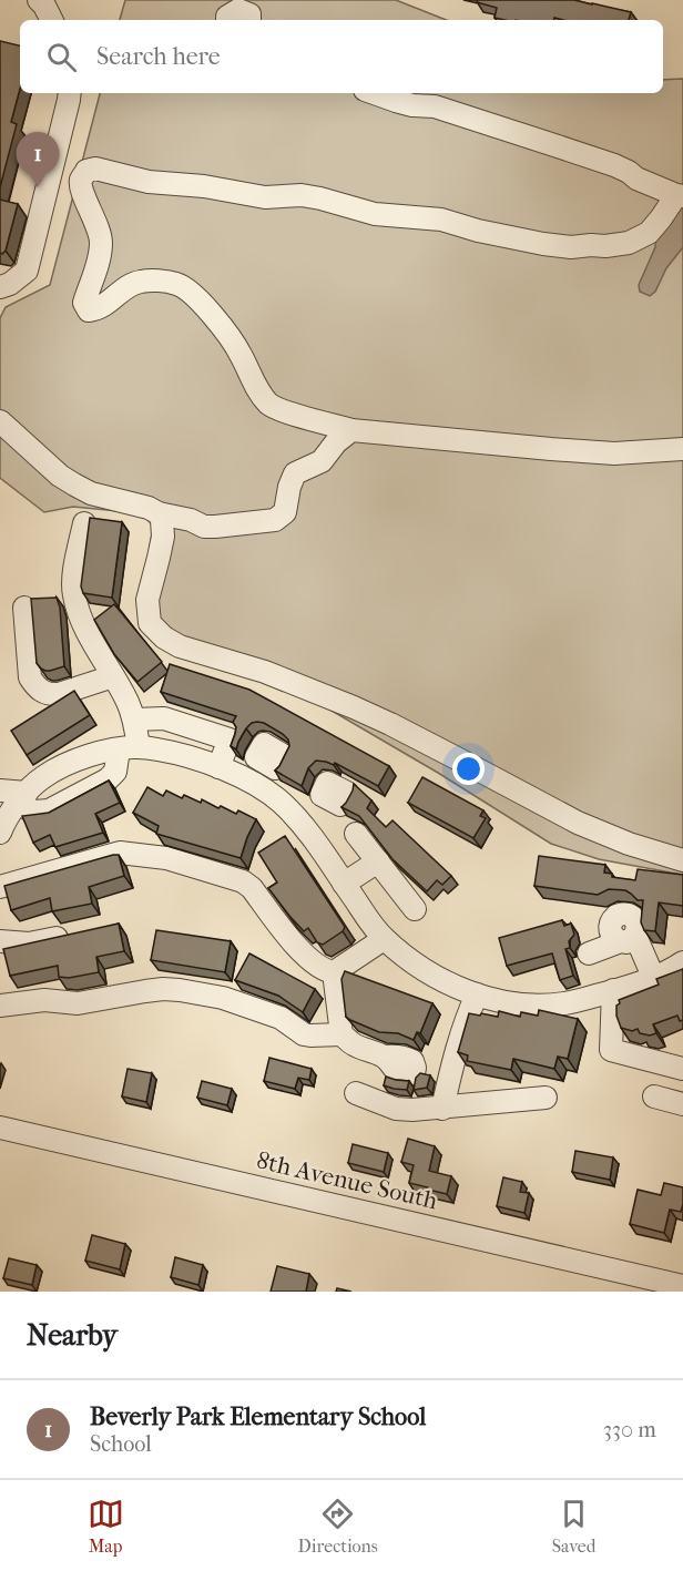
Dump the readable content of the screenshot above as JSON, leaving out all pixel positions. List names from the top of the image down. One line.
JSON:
{"streets":{"street":["8th Avenue South"]},"page":{"search":"Search here","pins":"1","heading":"Nearby","list":[{"mark":"1","name":"Beverly Park Elementary School","note":"School","value":"330 m"}],"nav":["Map","Directions","Saved"]}}
